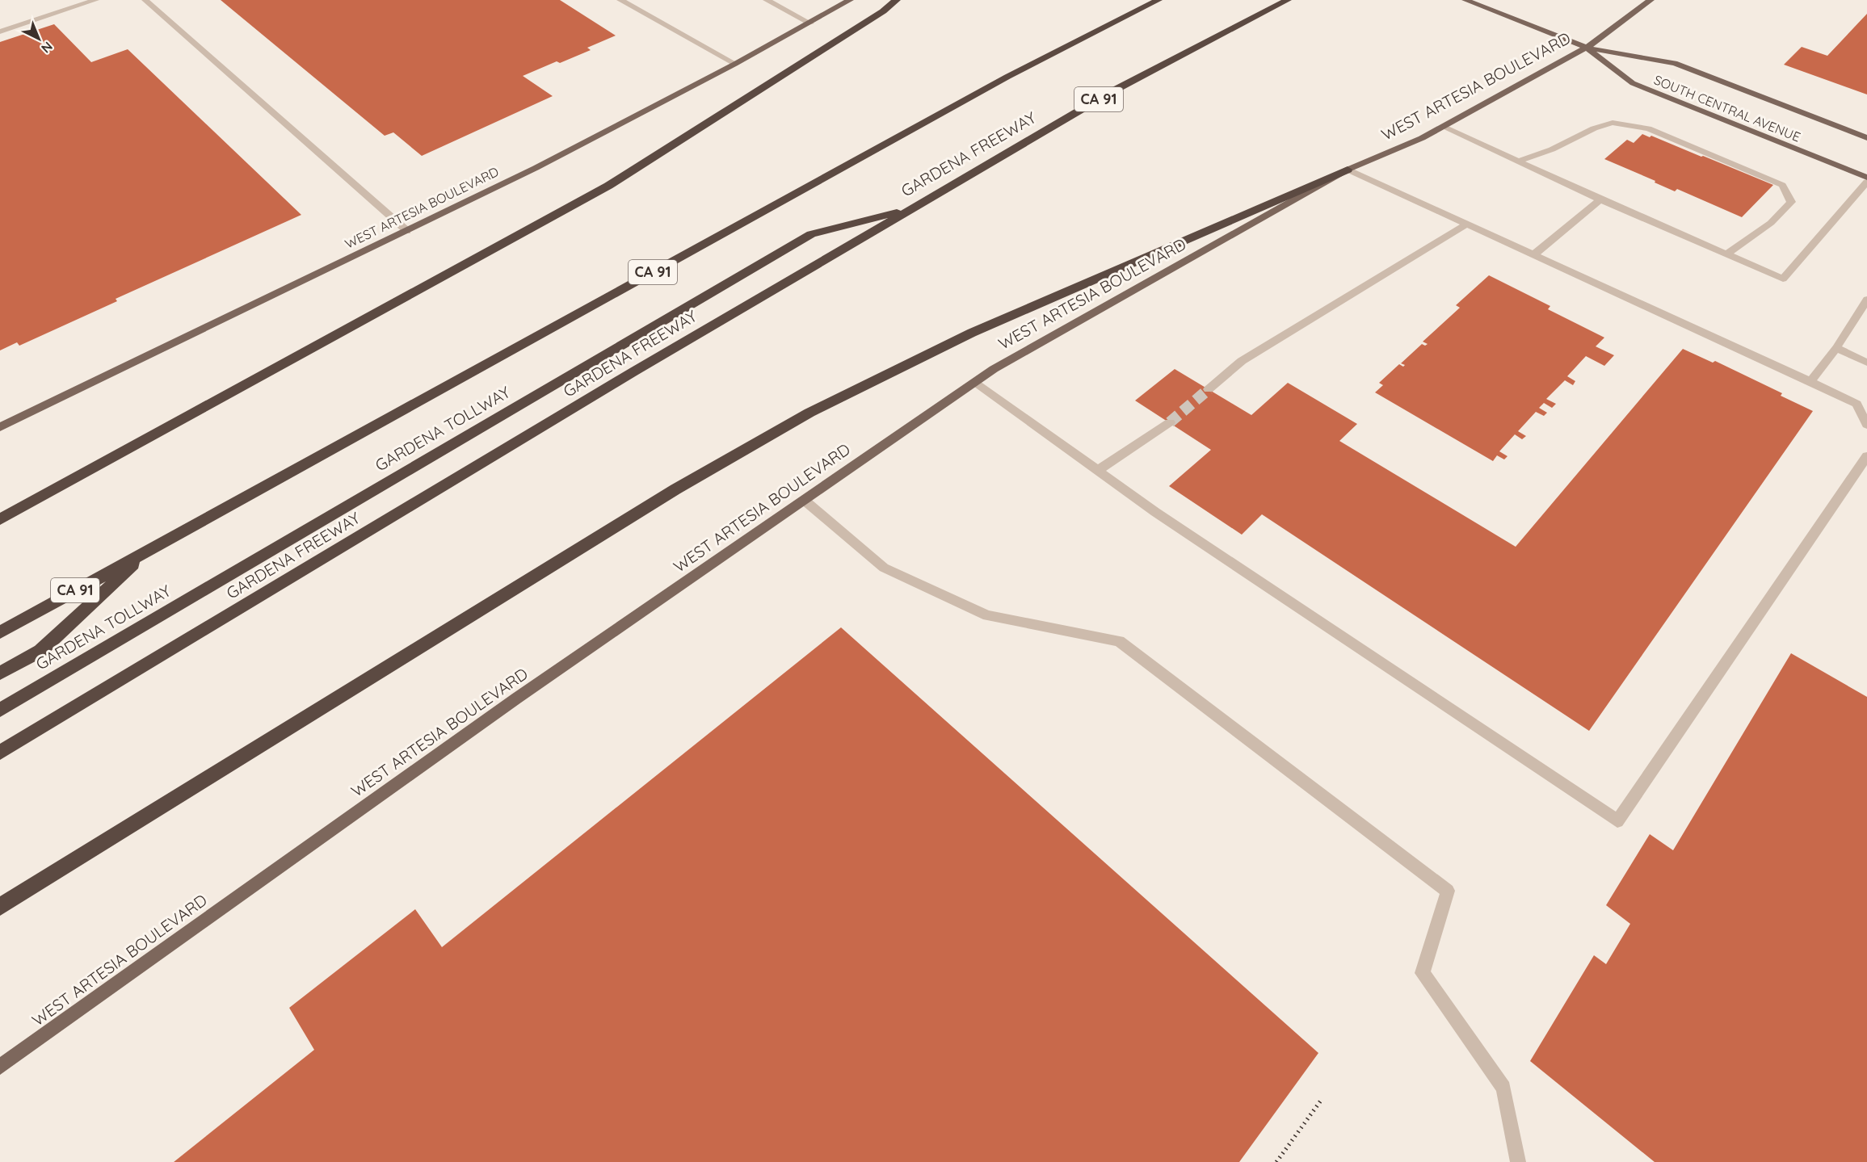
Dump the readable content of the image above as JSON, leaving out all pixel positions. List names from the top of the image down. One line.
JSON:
{"streets":{"highway":["CA 91","GARDENA FREEWAY","GARDENA TOLLWAY"],"main road":["WEST ARTESIA BOULEVARD","SOUTH CENTRAL AVENUE"]},"crossings":[["WEST ARTESIA BOULEVARD","SOUTH CENTRAL AVENUE"],["CA 91","GARDENA TOLLWAY"],["GARDENA FREEWAY","GARDENA TOLLWAY"]],"north":"bottom right"}
